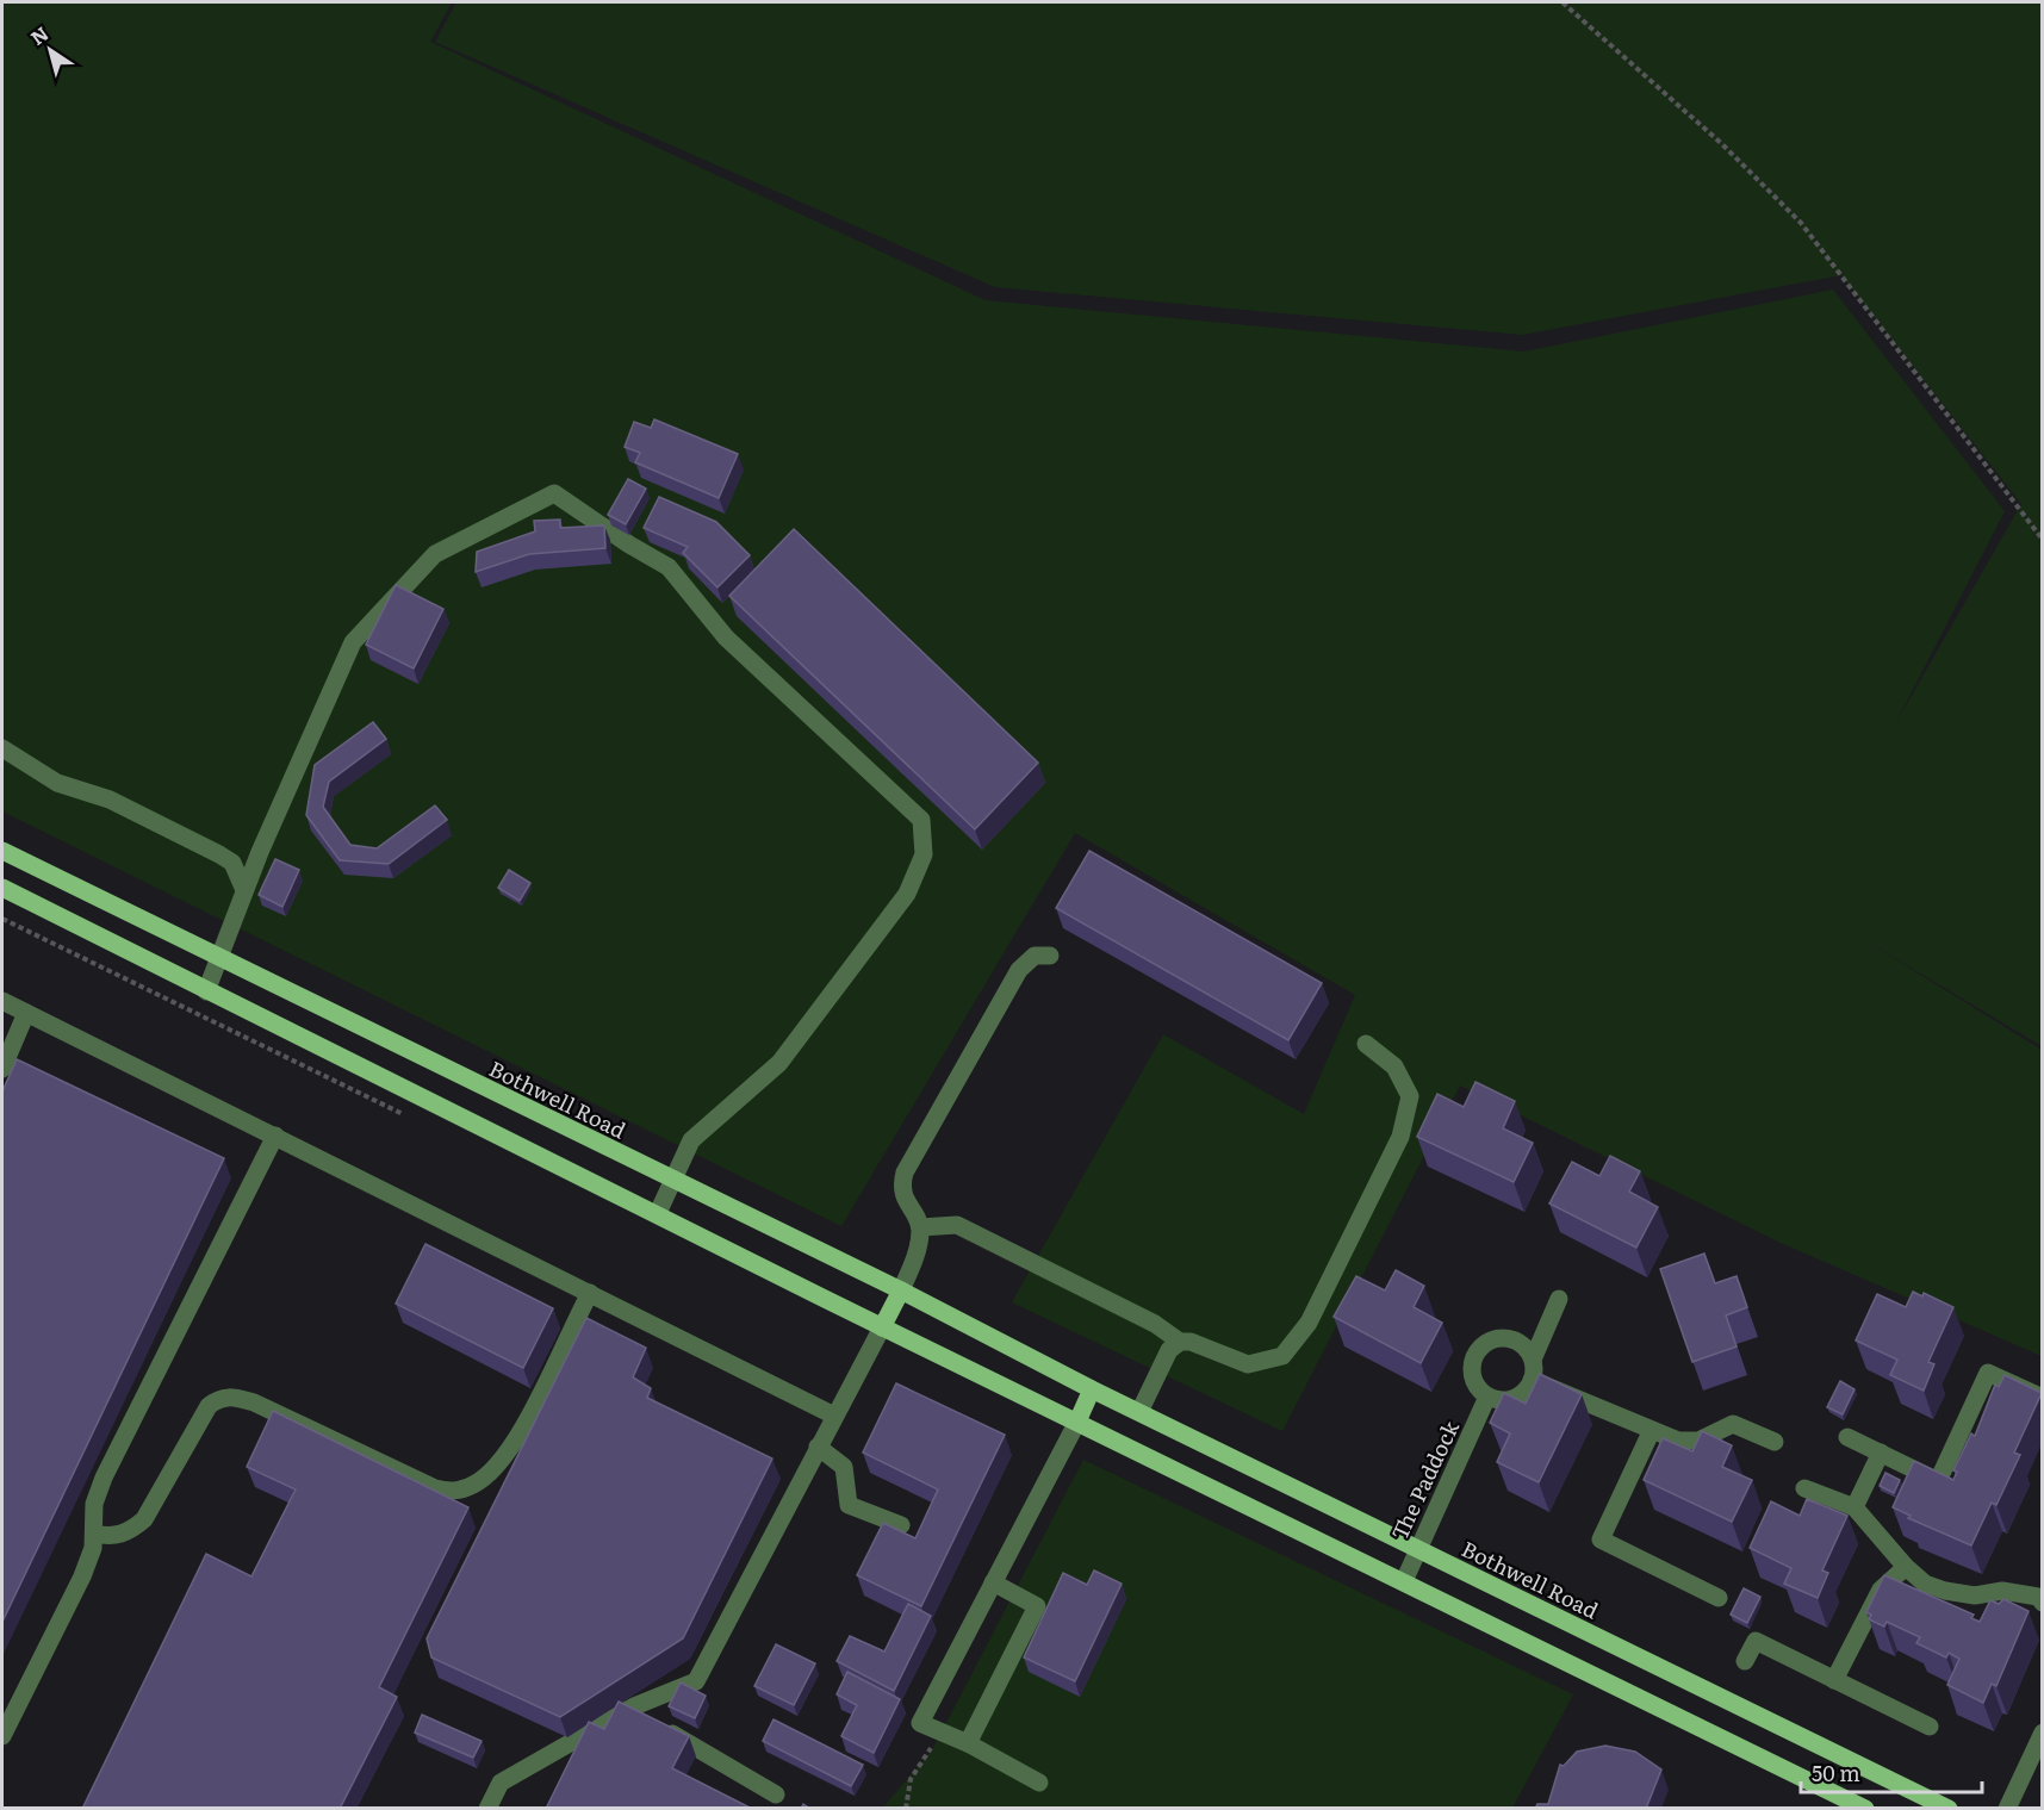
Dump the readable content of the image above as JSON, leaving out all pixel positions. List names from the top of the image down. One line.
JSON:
{"streets":{"main road":["Bothwell Road"],"street":["The Paddock"]},"crossings":[["Bothwell Road","The Paddock"]],"scale_bar":"50 m","north":"top left"}
